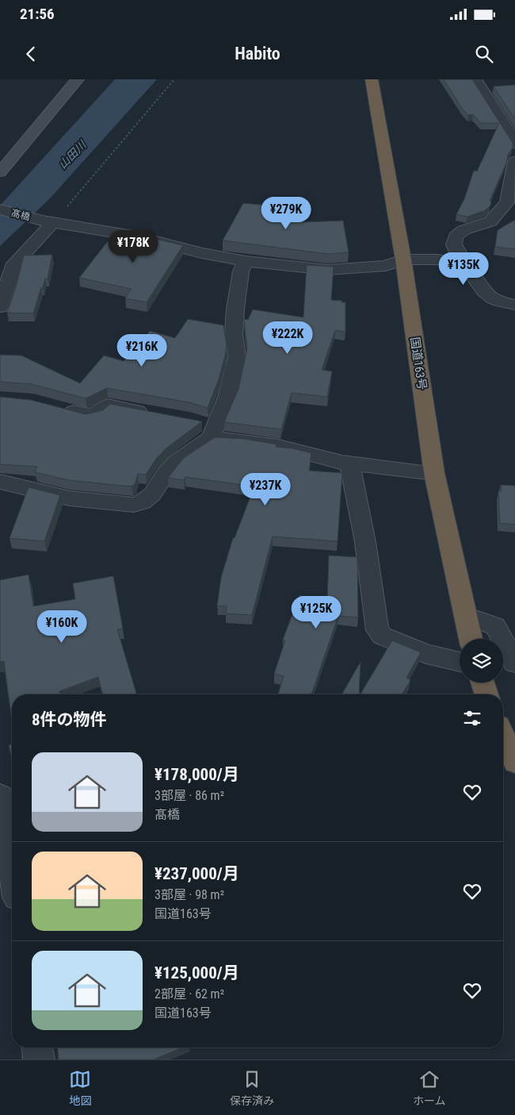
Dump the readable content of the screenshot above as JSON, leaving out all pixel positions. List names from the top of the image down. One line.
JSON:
{"streets":{"highway":["国道163号"],"street":["髙橋"]},"crossings":[["髙橋","国道163号"]],"water":["山田川"],"page":{"status":"21:56","header":"Habito","price":["¥279K","¥178K","¥135K","¥222K","¥216K","¥237K","¥125K","¥160K"],"heading":"8件の物件","list":[{"name":"¥178,000/月","note":"3部屋 · 86 m² · 髙橋"},{"name":"¥237,000/月","note":"3部屋 · 98 m² · 国道163号"},{"name":"¥125,000/月","note":"2部屋 · 62 m² · 国道163号"}],"tabs":["地図","保存済み","ホーム"]}}
